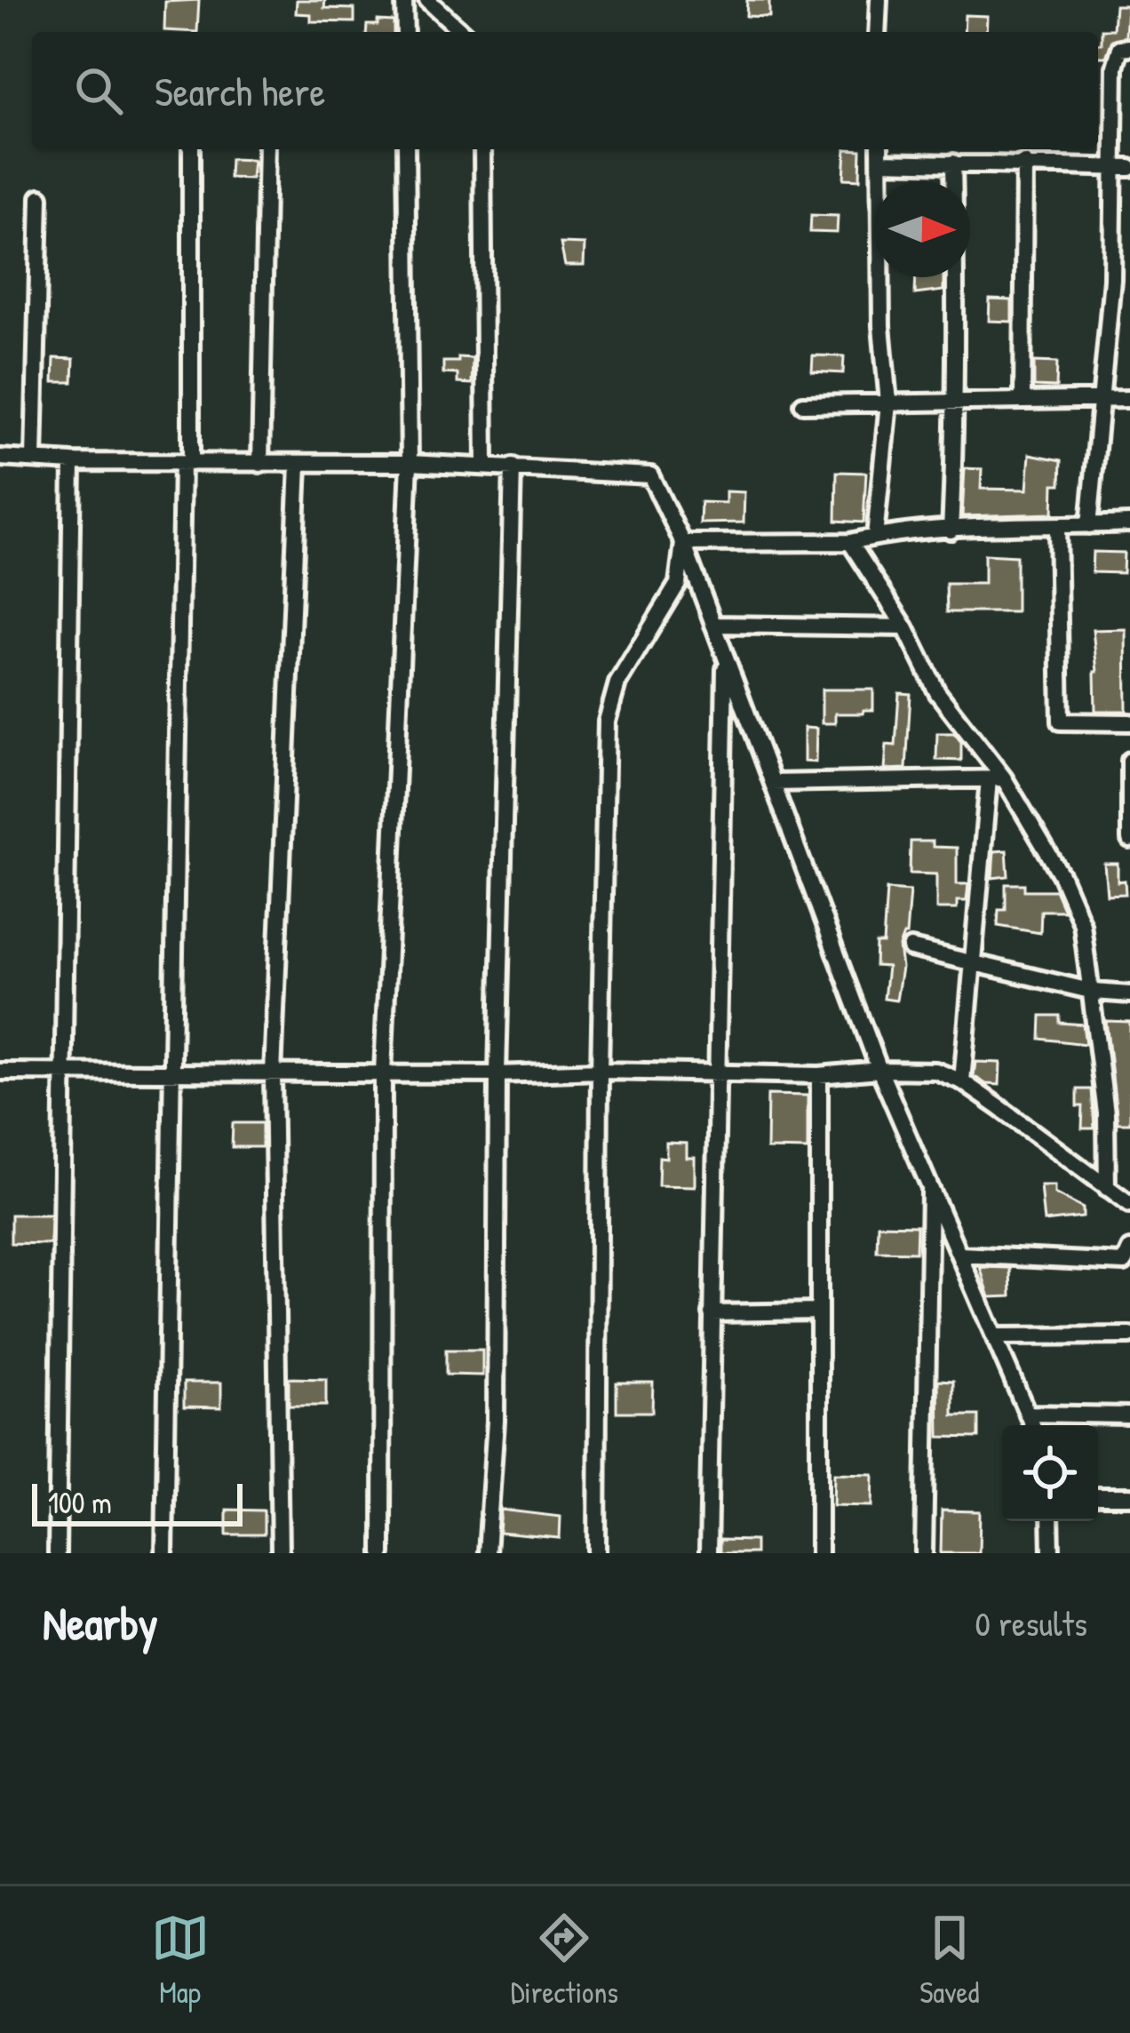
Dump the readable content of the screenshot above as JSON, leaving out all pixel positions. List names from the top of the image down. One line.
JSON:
{"scale_bar":"100 m","north":"right","page":{"search":"Search here","scale":"100 m","heading":["Nearby","0 results"],"nav":["Map","Directions","Saved"]}}
